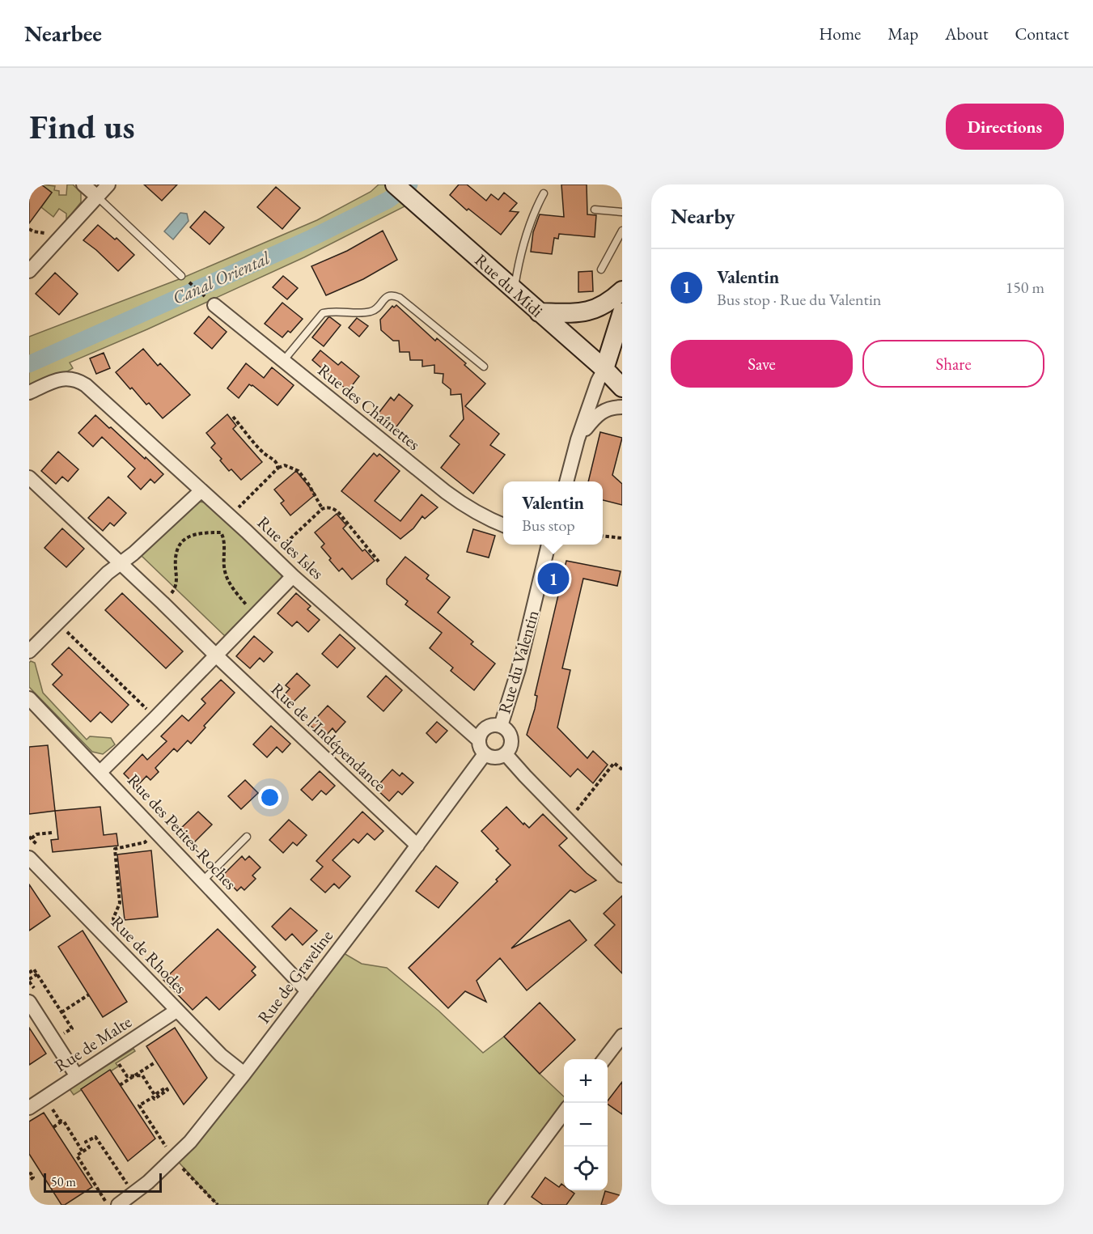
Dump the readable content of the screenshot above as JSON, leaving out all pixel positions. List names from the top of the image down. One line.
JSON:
{"streets":{"main road":["Rue du Midi"],"street":["Rue des Chaînettes","Rue des Isles","Rue du Valentin","Rue de l'Indépendance","Rue des Petites-Roches","Rue de Rhodes","Rue de Graveline","Rue de Malte"]},"crossings":[["Rue des Isles","Rue du Valentin"],["Rue des Isles","Rue de Graveline"],["Rue du Valentin","Rue de Graveline"],["Rue de l'Indépendance","Rue de Graveline"],["Rue des Petites-Roches","Rue de Graveline"],["Rue de Rhodes","Rue de Graveline"],["Rue de Rhodes","Rue de Malte"]],"water":["Canal Oriental"],"scale_bar":"50 m","page":{"header":"Nearbee","nav":["Home","Map","About","Contact"],"buttons":["Directions",["Save","Share"]],"title":"Find us","heading":"Nearby","list":[{"mark":"1","name":"Valentin","note":"Bus stop · Rue du Valentin","value":"150 m"}],"popup":["Valentin","Bus stop"],"pins":"1","map_buttons":["+","−"],"scale":"50 m"}}
